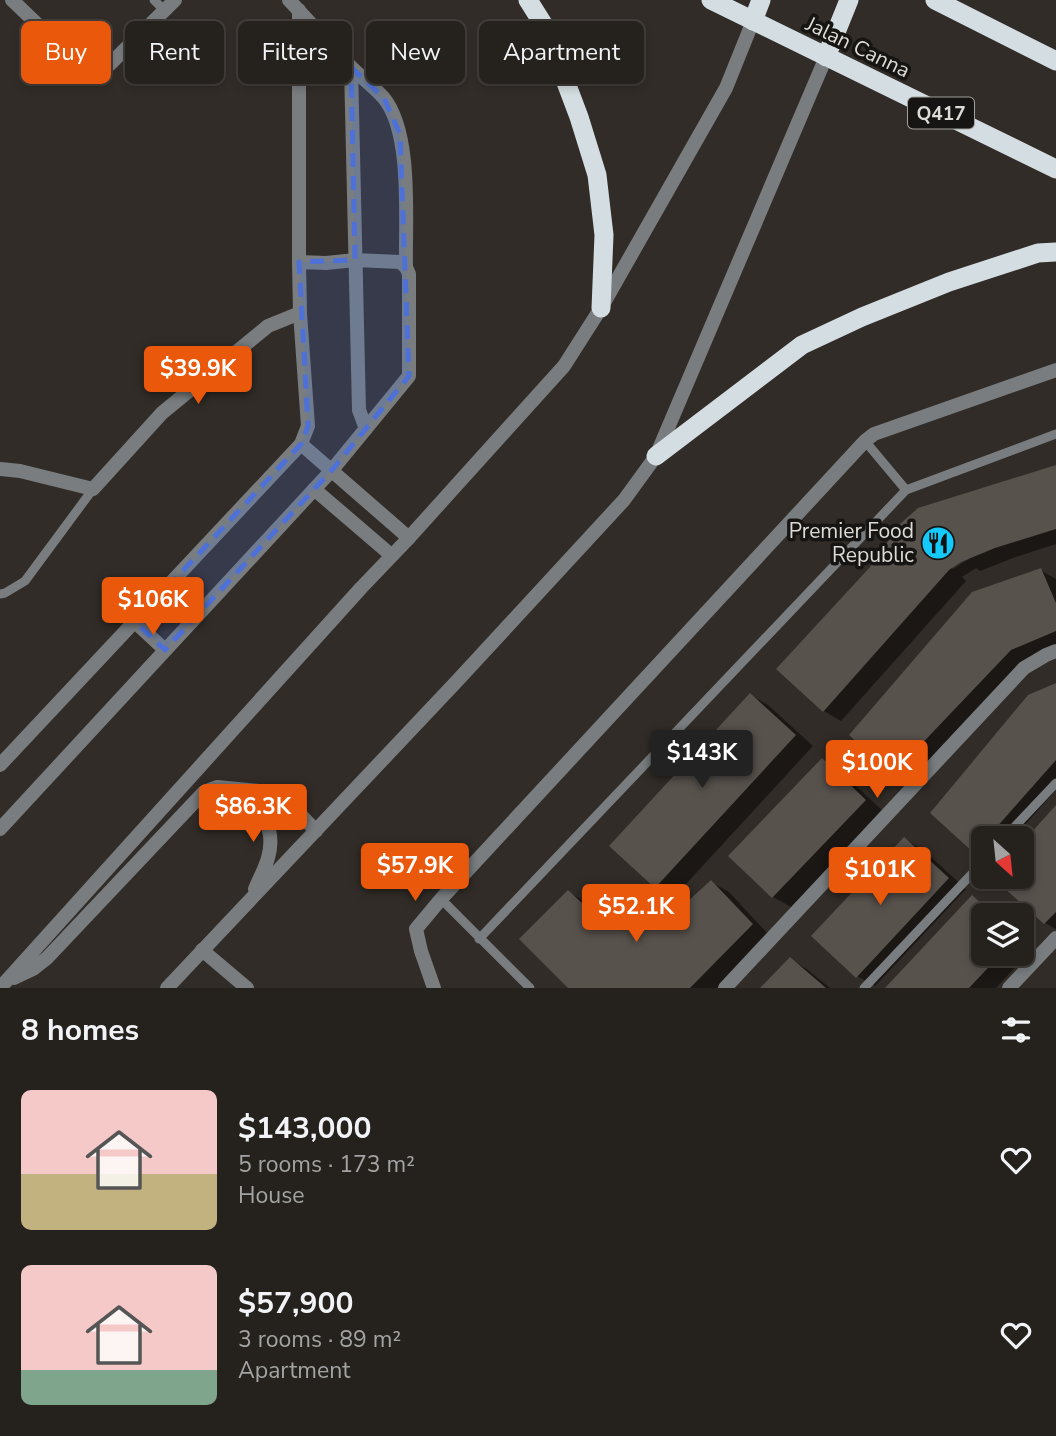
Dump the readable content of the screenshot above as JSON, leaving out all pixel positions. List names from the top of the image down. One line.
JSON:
{"streets":{"highway":["Jalan Canna","Q417"]},"places":{"restaurant":["Premier Food Republic"]},"north":"bottom right","page":{"chip":["Buy","Rent","Filters","New","Apartment"],"price":["$39.9K","$106K","$143K","$100K","$86.3K","$57.9K","$101K","$52.1K"],"heading":"8 homes","list":[{"name":"$143,000","note":"5 rooms · 173 m² · House"},{"name":"$57,900","note":"3 rooms · 89 m² · Apartment"}]}}
